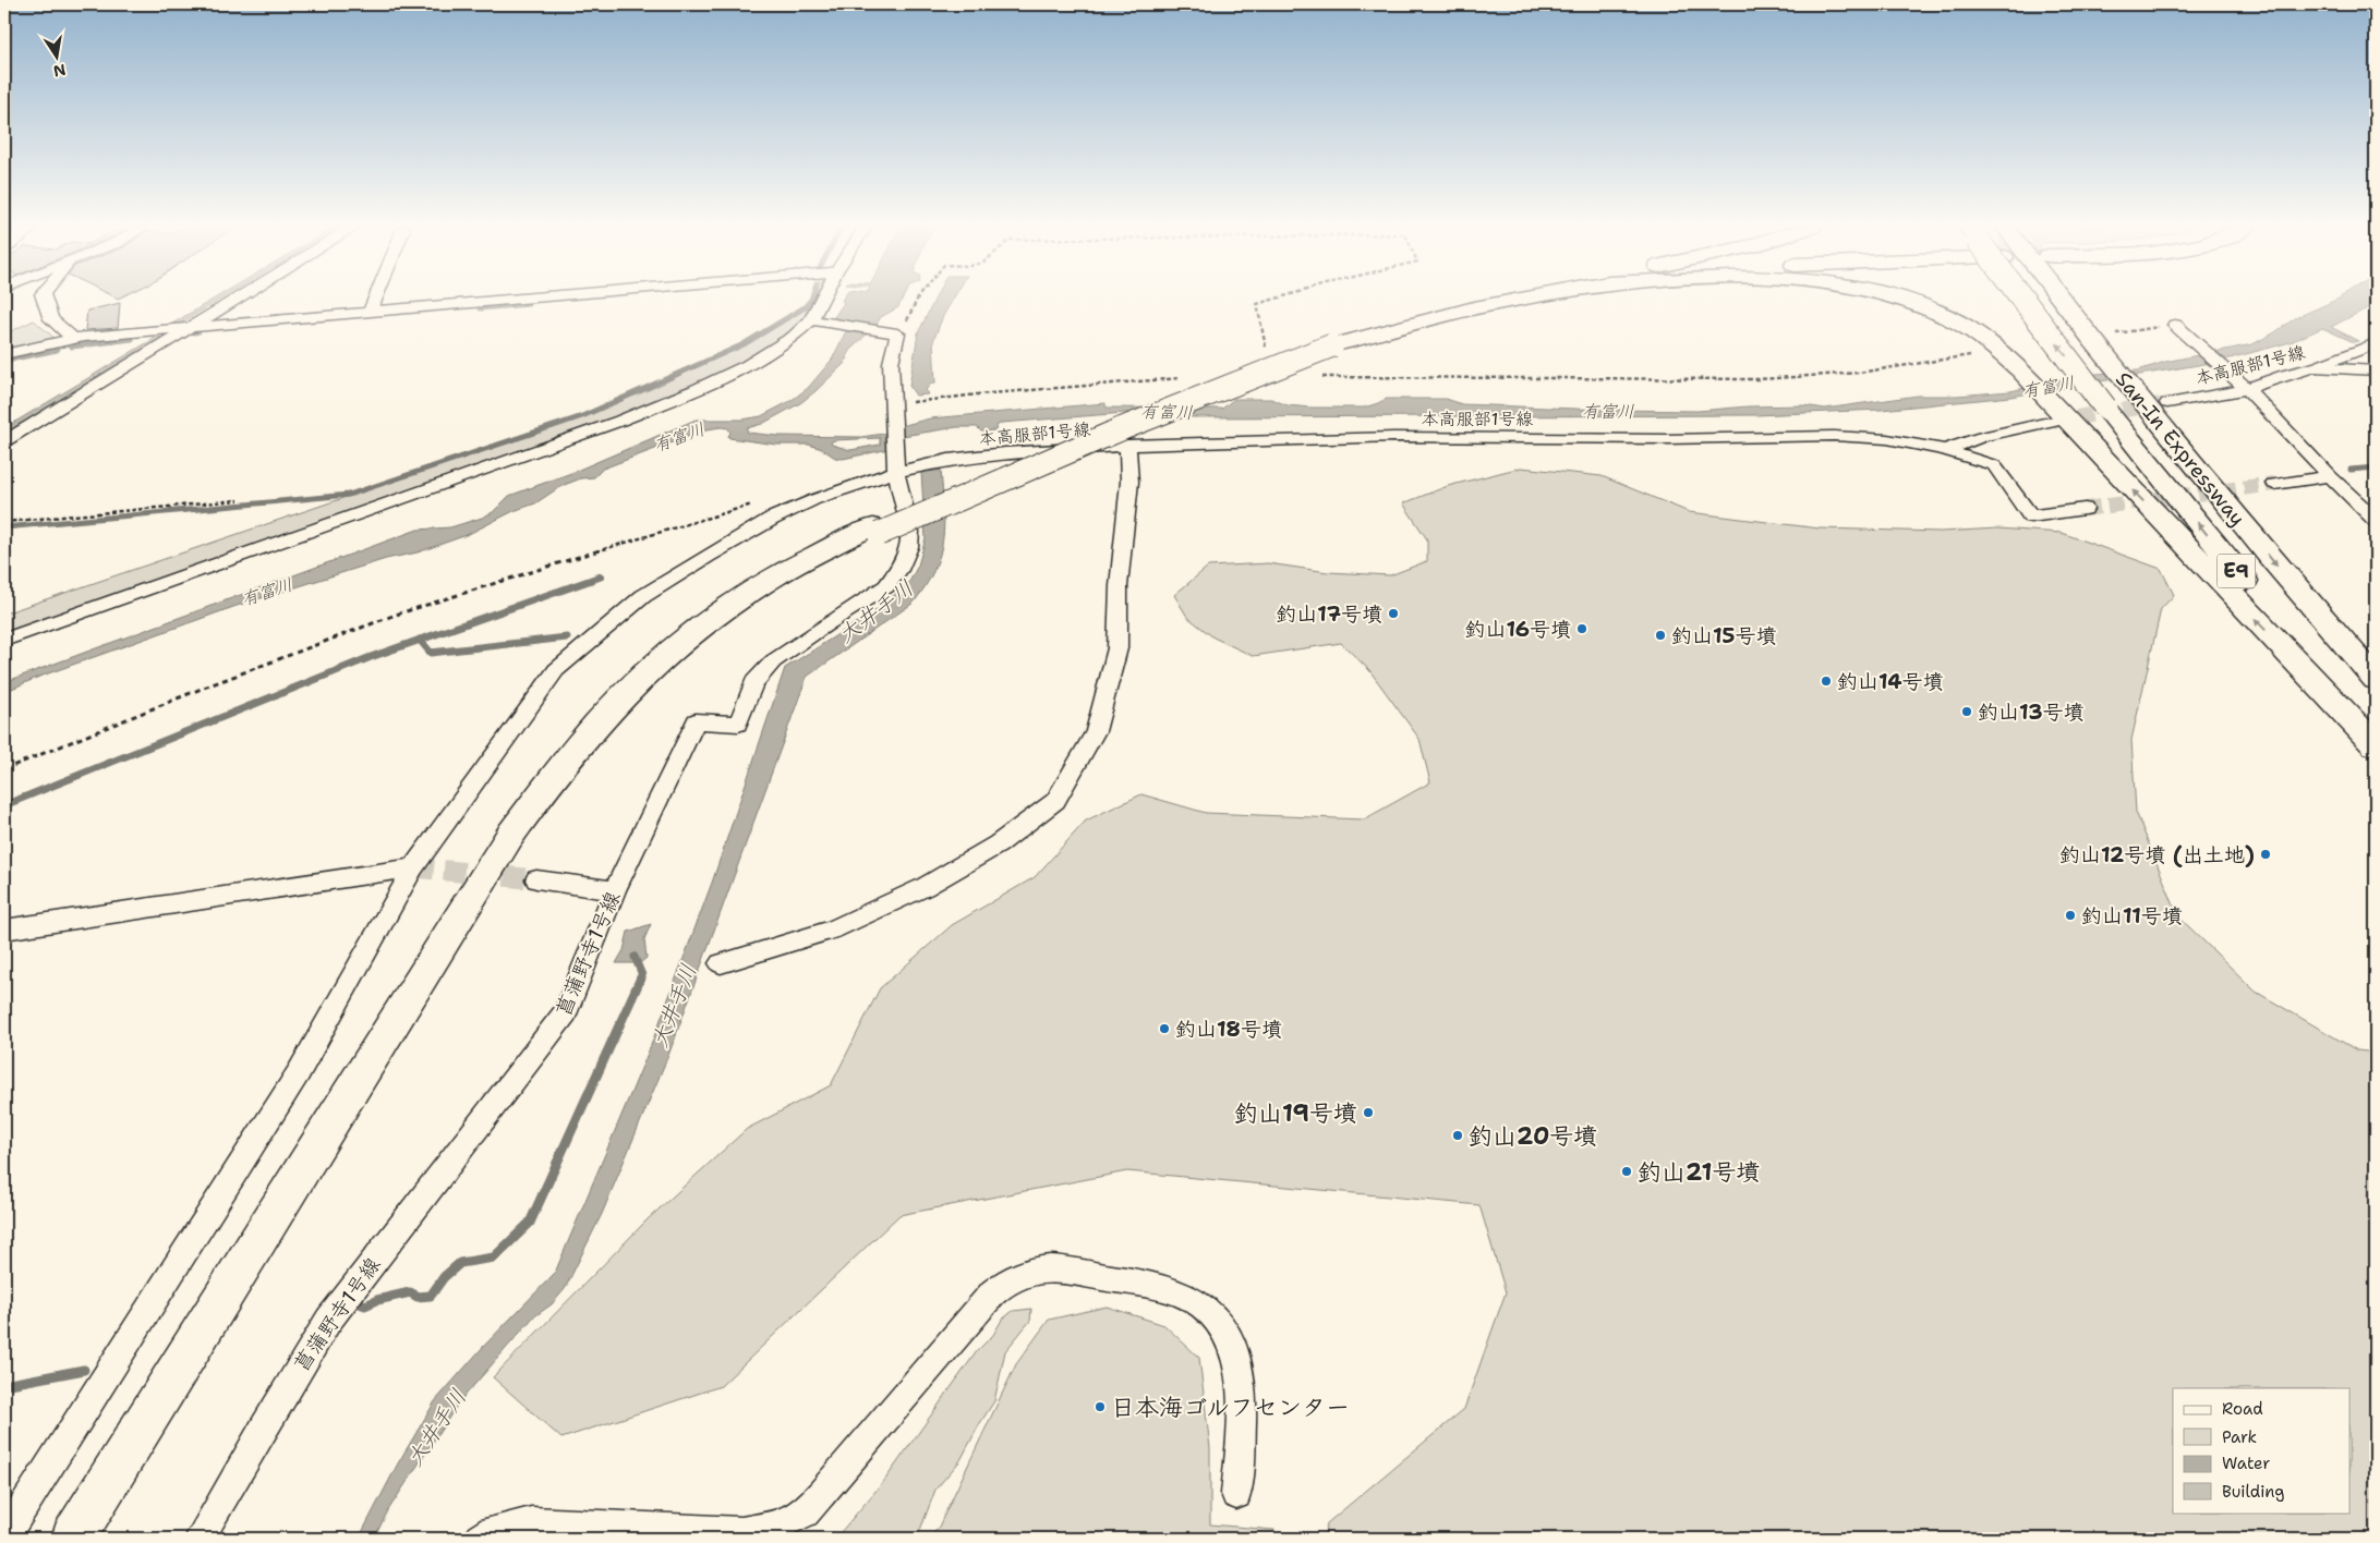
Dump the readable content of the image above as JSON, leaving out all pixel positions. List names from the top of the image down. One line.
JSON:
{"streets":{"main road":["San-In Expressway","E9"],"street":["本高服部1号線","菖蒲野寺1号線"]},"crossings":[["本高服部1号線","菖蒲野寺1号線"]],"water":["有富川","大井手川"],"places":["釣山17号墳","釣山16号墳","釣山15号墳","釣山14号墳","釣山13号墳","釣山12号墳 (出土地)","釣山11号墳","釣山18号墳","釣山19号墳","釣山20号墳","釣山21号墳","日本海ゴルフセンター"],"legend":["Road","Park","Water","Building"],"north":"bottom"}
